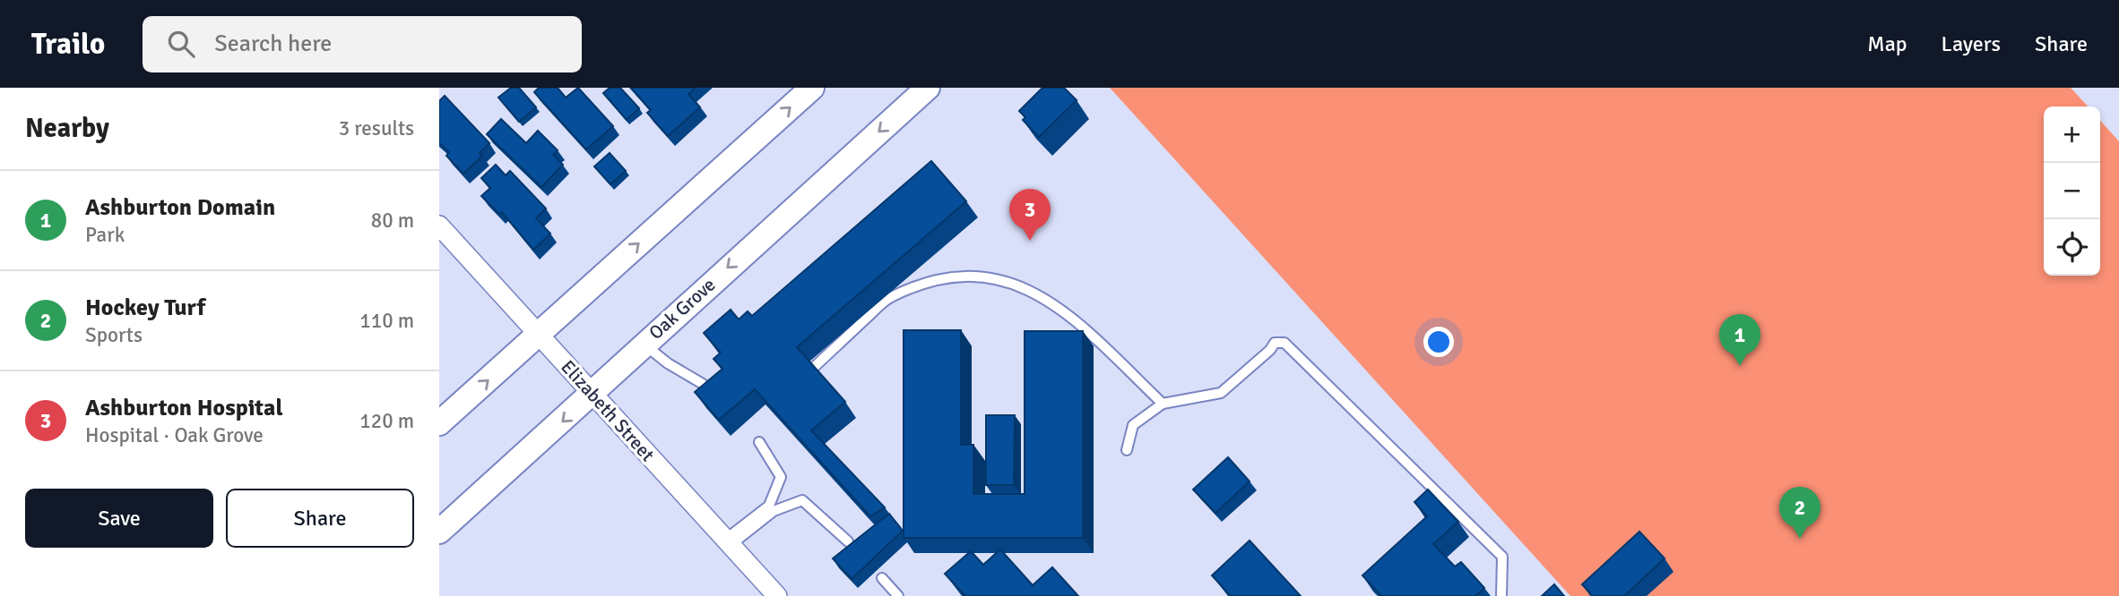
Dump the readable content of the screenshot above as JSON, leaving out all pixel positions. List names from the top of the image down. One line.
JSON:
{"streets":{"street":["Oak Grove","Elizabeth Street"]},"crossings":[["Oak Grove","Elizabeth Street"]],"page":{"header":"Trailo","search":"Search here","nav":["Map","Layers","Share"],"heading":["Nearby","3 results"],"map_buttons":["+","−"],"list":[{"mark":"1","name":"Ashburton Domain","note":"Park","value":"80 m"},{"mark":"2","name":"Hockey Turf","note":"Sports","value":"110 m"},{"mark":"3","name":"Ashburton Hospital","note":"Hospital · Oak Grove","value":"120 m"}],"pins":["3","1","2"],"buttons":["Save","Share"]}}
